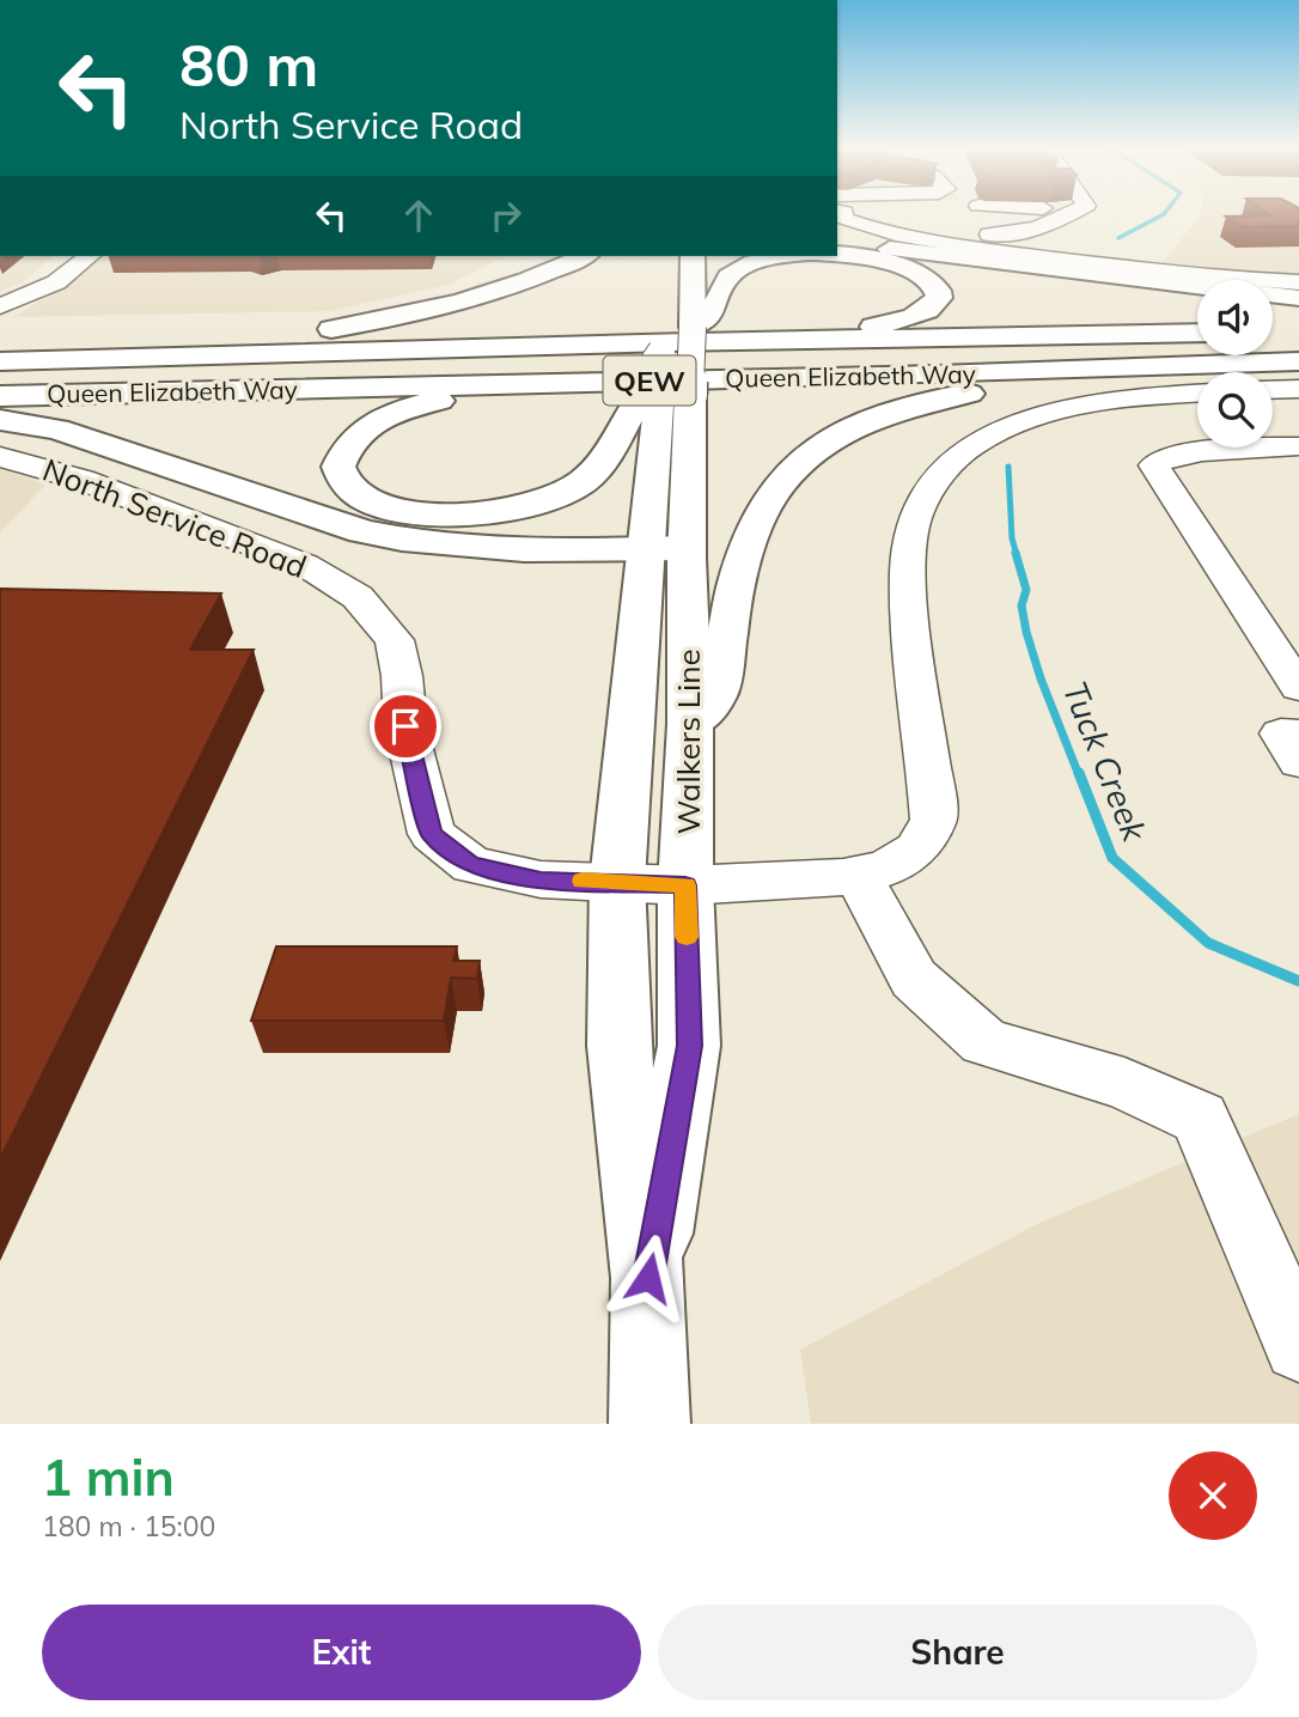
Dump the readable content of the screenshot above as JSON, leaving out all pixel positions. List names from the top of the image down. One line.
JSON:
{"streets":{"main road":["Queen Elizabeth Way","QEW","Walkers Line"],"street":["North Service Road"]},"crossings":[["North Service Road","Walkers Line"]],"water":["Tuck Creek"],"page":{"turn":["80 m","North Service Road"],"heading":["1 min","180 m · 15:00"],"buttons":["Exit","Share"]}}
